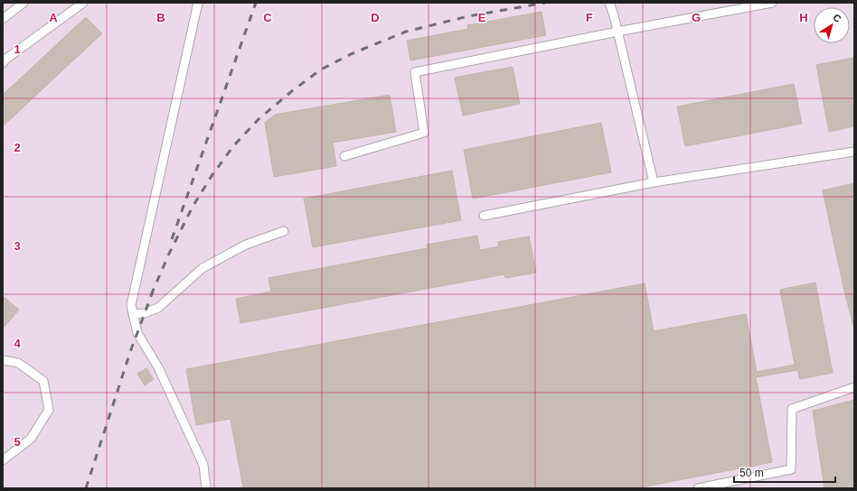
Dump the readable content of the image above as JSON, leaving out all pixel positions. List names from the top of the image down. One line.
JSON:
{"scale_bar":"50 m","north":"top right","grid":{"columns":["A","B","C","D","E","F","G","H"],"rows":["1","2","3","4","5"]}}
